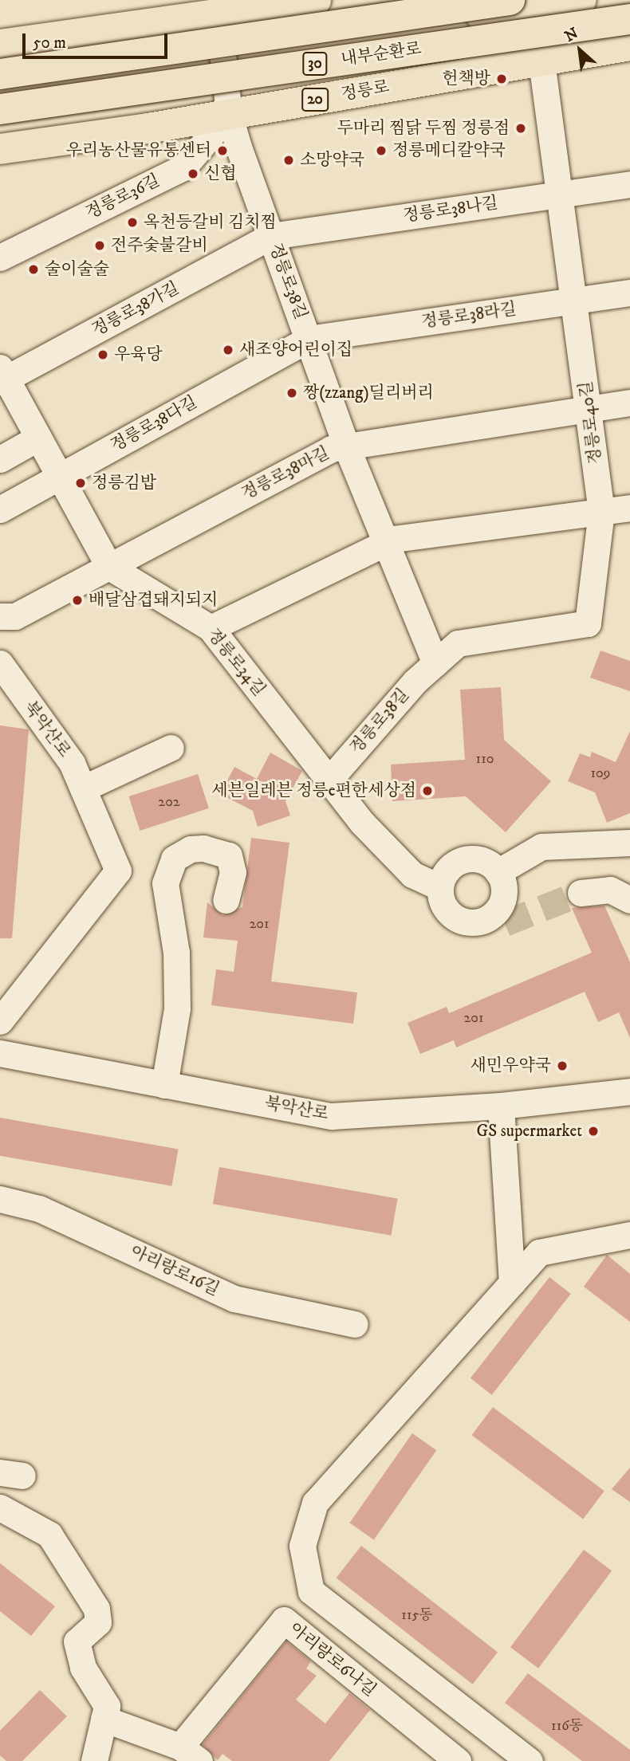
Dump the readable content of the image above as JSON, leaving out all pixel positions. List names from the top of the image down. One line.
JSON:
{"streets":{"main road":["내부순환로","30","정릉로","20"],"street":["정릉로36길","정릉로38나길","정릉로38길","정릉로38가길","정릉로38라길","정릉로40길","정릉로38다길","정릉로38마길","정릉로34길","북악산로","아리랑로16길","아리랑로6나길"]},"crossings":[["정릉로","정릉로36길"],["정릉로","정릉로38길"],["정릉로","정릉로40길"],["정릉로36길","정릉로38길"],["정릉로38나길","정릉로38길"],["정릉로38나길","정릉로38가길"],["정릉로38나길","정릉로40길"],["정릉로38길","정릉로38가길"],["정릉로38길","정릉로38라길"],["정릉로38길","정릉로40길"],["정릉로38길","정릉로38다길"],["정릉로38길","정릉로38마길"],["정릉로38길","정릉로34길"],["정릉로38라길","정릉로40길"],["정릉로38라길","정릉로38다길"],["정릉로40길","정릉로38마길"],["정릉로38마길","정릉로34길"]],"places":["헌책방","두마리 찜닭 두찜 정릉점","우리농산물유통센터","정릉메디칼약국","소망약국","신협","옥천등갈비 김치찜","전주숯불갈비","술이술술","새조양어린이집","우육당","짱(zzang)딜리버리","정릉김밥","배달삼겹돼지되지","세븐일레븐 정릉e편한세상점","새민우약국","GS supermarket"],"house_numbers":["110","109","202","201","201","115동","116동"],"scale_bar":"50 m","north":"top left"}
